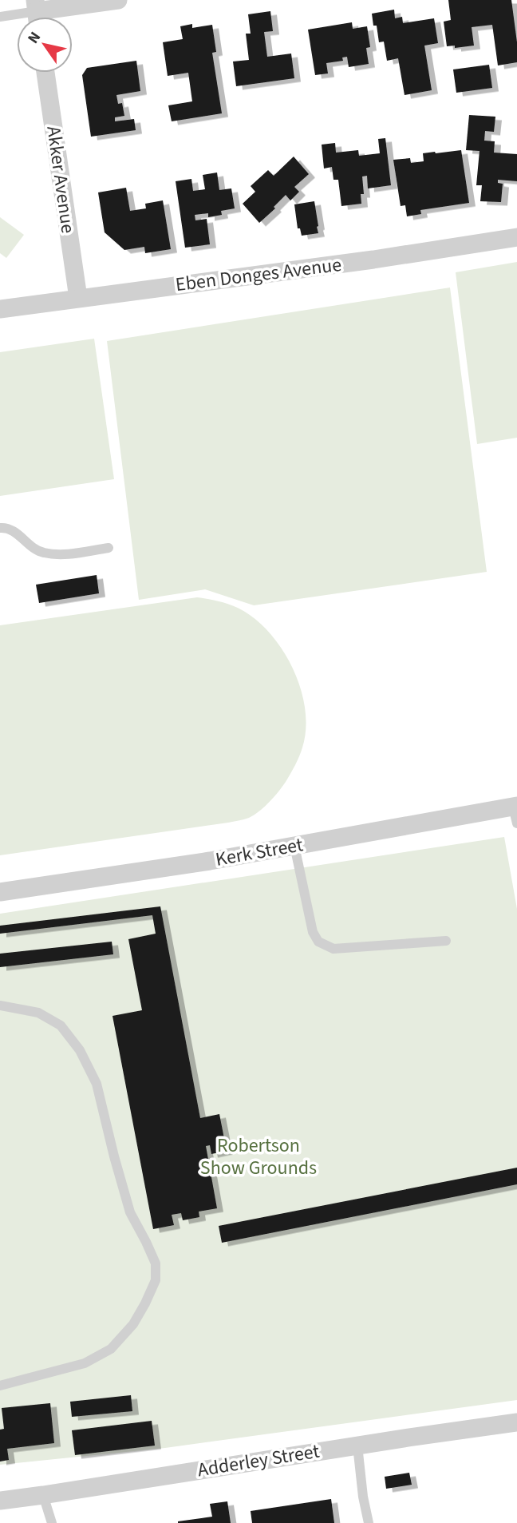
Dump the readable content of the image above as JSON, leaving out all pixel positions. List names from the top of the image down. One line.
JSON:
{"streets":{"street":["Akker Avenue","Eben Donges Avenue","Kerk Street","Adderley Street"]},"crossings":[["Akker Avenue","Eben Donges Avenue"]],"parks":["Robertson Show Grounds"],"north":"top left"}
